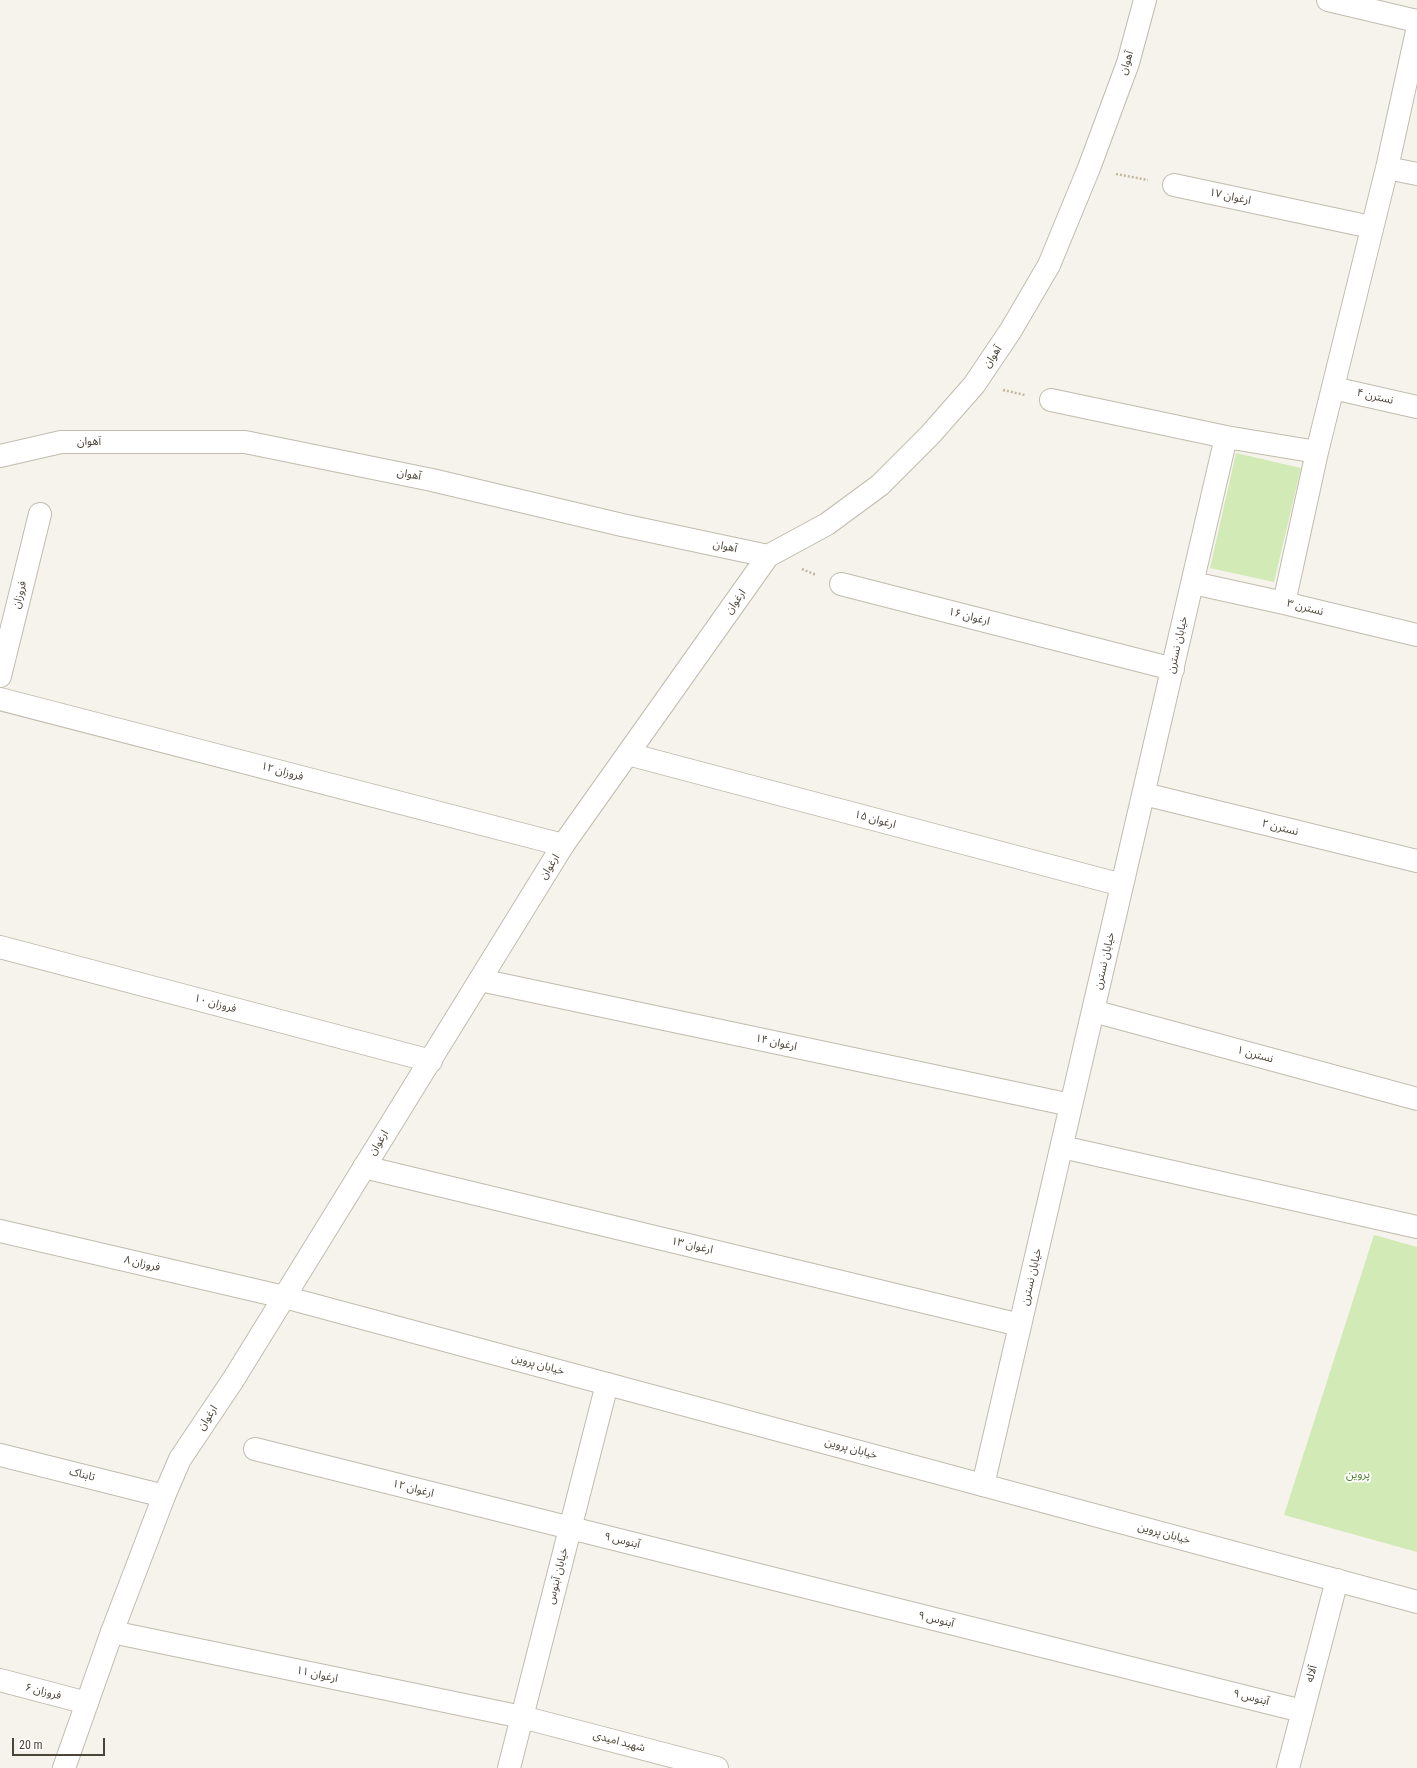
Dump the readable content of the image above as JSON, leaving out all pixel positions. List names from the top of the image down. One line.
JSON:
{"streets":{"street":["آهوان","ارغوان ۱۷","نسترن ۴","فروزان","ارغوان","نسترن ۳","ارغوان ۱۶","خیابان نسترن","فروزان ۱۲","ارغوان ۱۵","نسترن ۲","فروزان ۱۰","ارغوان ۱۴","نسترن ۱","ارغوان ۱۳","فروزان ۸","خیابان پروین","تابناک","ارغوان ۱۲","آبنوس ۹","خیابان آبنوس","آلاله","ارغوان ۱۱","فروزان ۶","شهید امیدی"]},"crossings":[["آهوان","ارغوان"],["ارغوان","فروزان ۱۲"],["ارغوان","ارغوان ۱۵"],["ارغوان","فروزان ۱۰"],["ارغوان","ارغوان ۱۴"],["ارغوان","ارغوان ۱۳"],["ارغوان","فروزان ۸"],["ارغوان","خیابان پروین"],["ارغوان","تابناک"],["ارغوان","ارغوان ۱۱"],["ارغوان","فروزان ۶"],["نسترن ۳","خیابان نسترن"],["ارغوان ۱۶","خیابان نسترن"],["خیابان نسترن","ارغوان ۱۵"],["خیابان نسترن","نسترن ۲"],["خیابان نسترن","ارغوان ۱۴"],["خیابان نسترن","نسترن ۱"],["خیابان نسترن","ارغوان ۱۳"],["خیابان نسترن","خیابان پروین"],["فروزان ۸","خیابان پروین"],["خیابان پروین","خیابان آبنوس"],["خیابان پروین","آلاله"],["ارغوان ۱۲","آبنوس ۹"],["ارغوان ۱۲","خیابان آبنوس"],["آبنوس ۹","خیابان آبنوس"],["آبنوس ۹","آلاله"],["خیابان آبنوس","ارغوان ۱۱"],["خیابان آبنوس","شهید امیدی"],["ارغوان ۱۱","شهید امیدی"]],"parks":["پروین"],"scale_bar":"20 m"}
